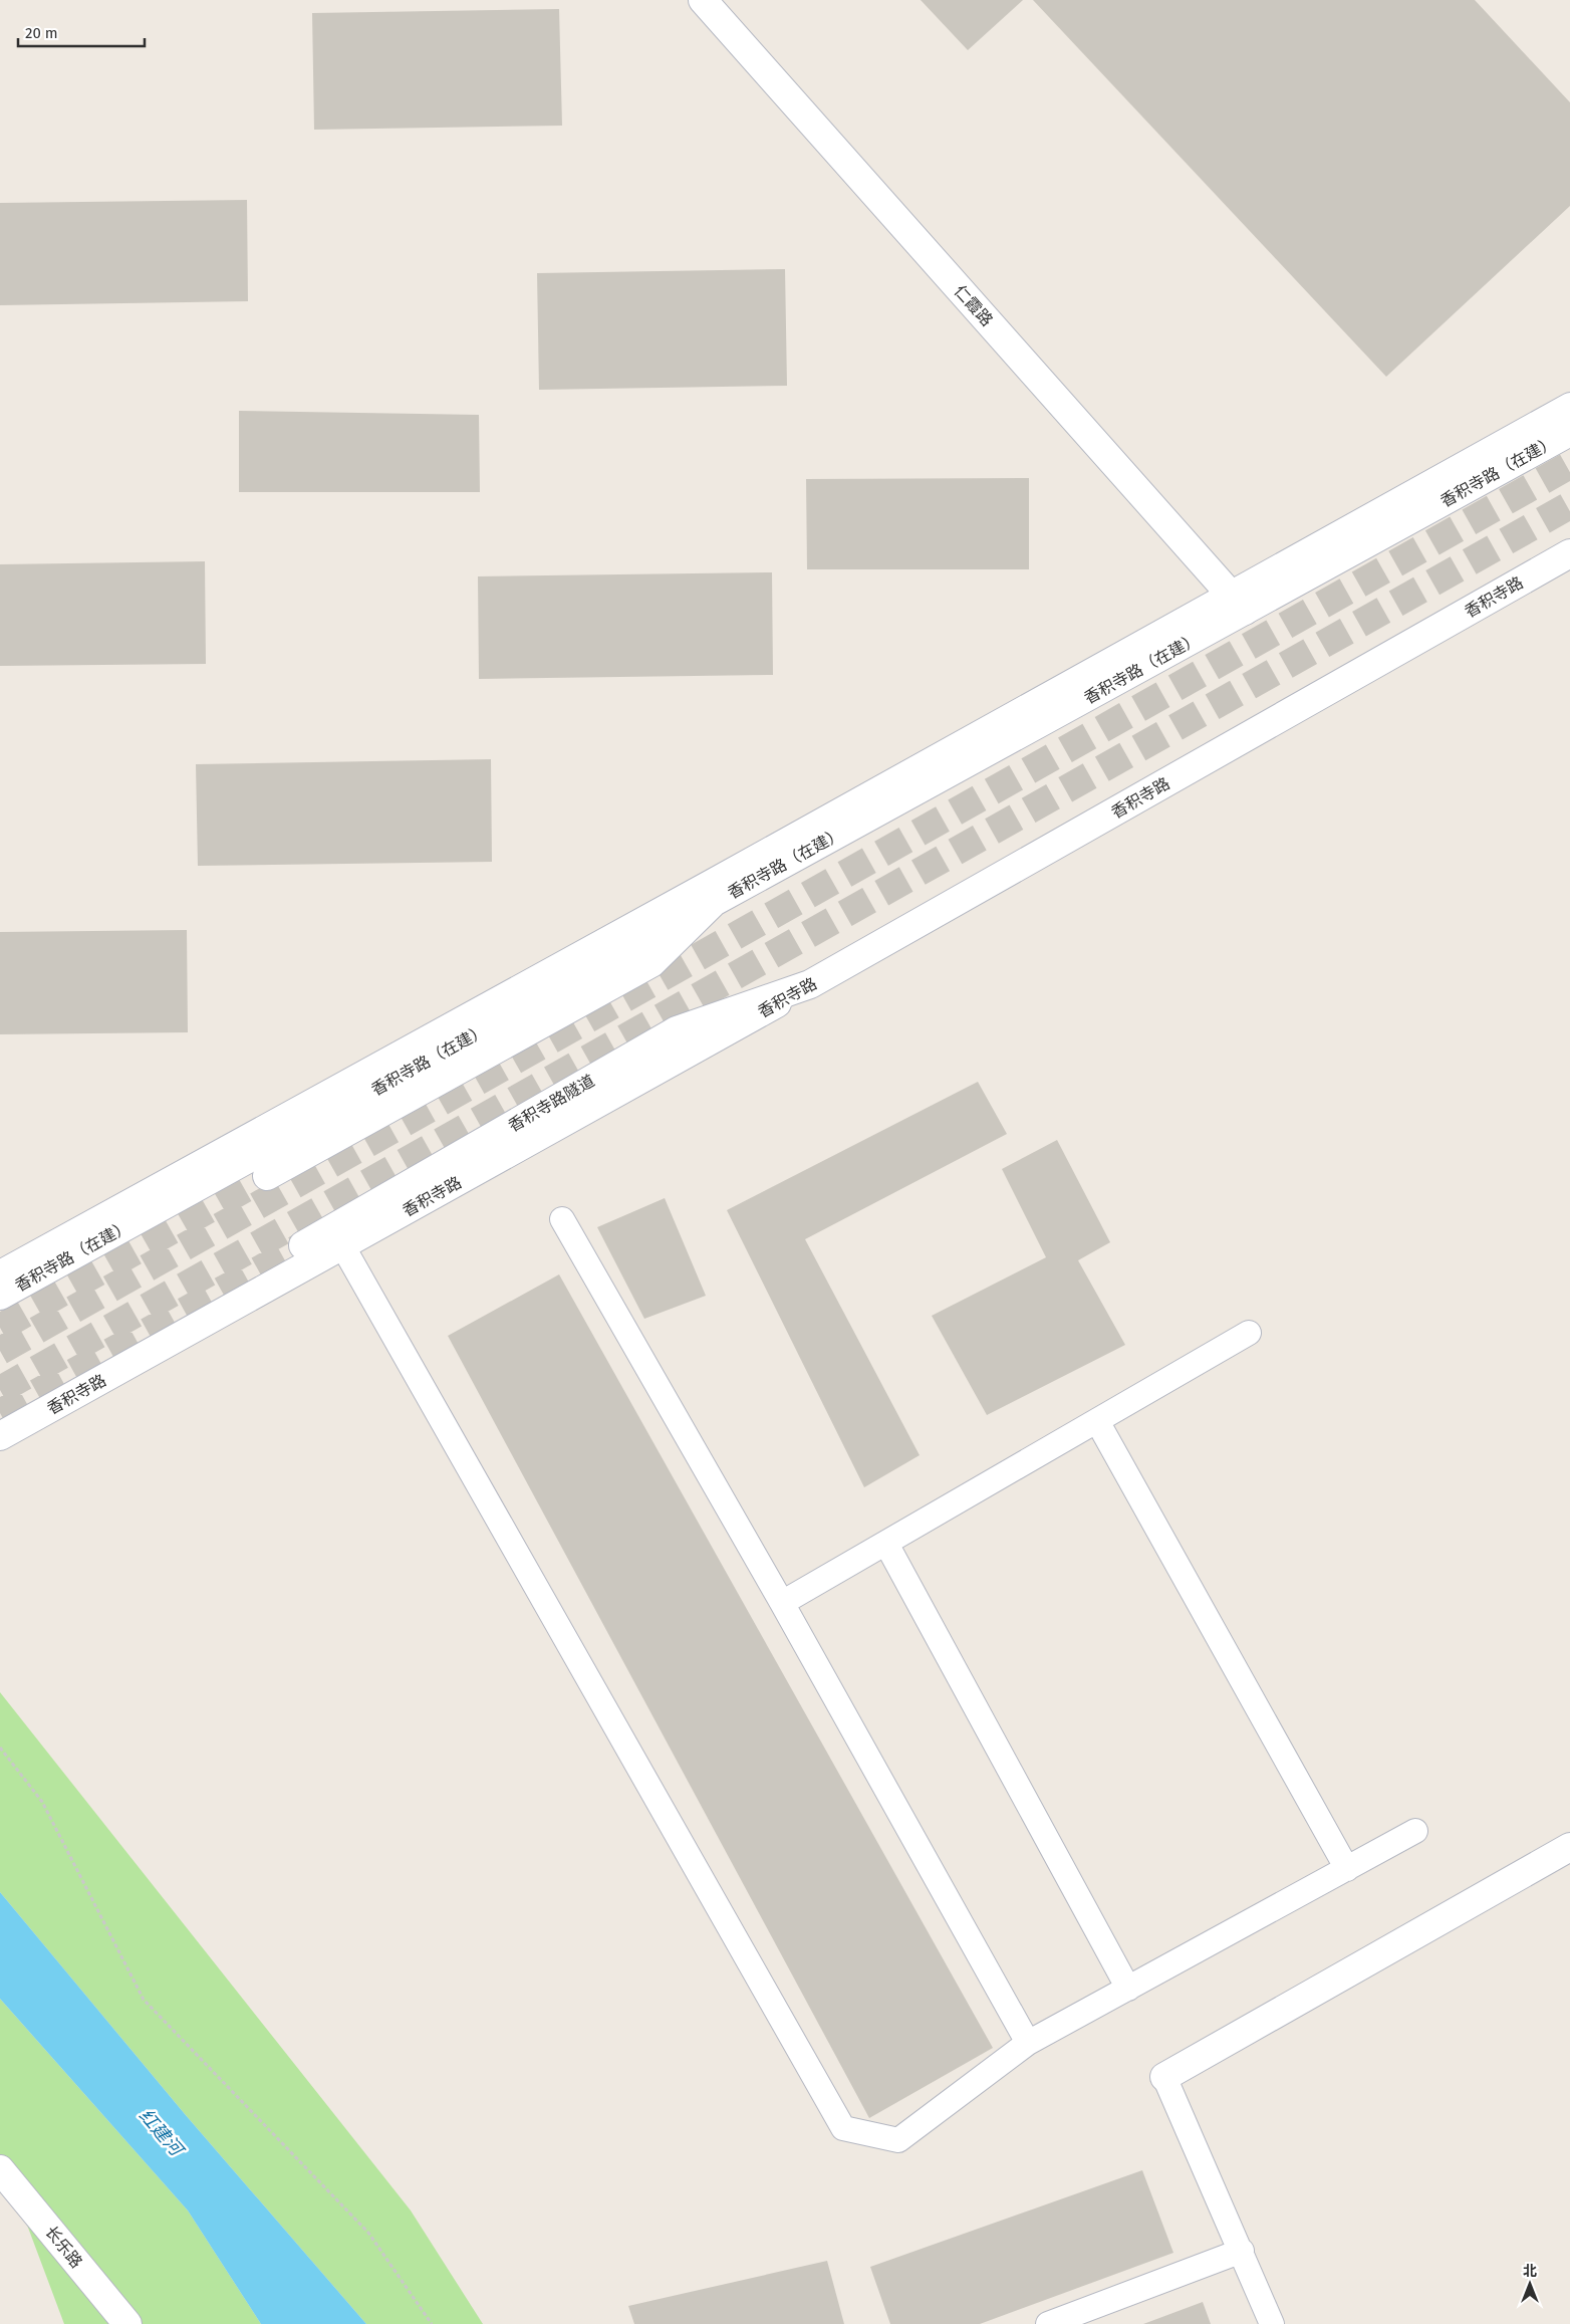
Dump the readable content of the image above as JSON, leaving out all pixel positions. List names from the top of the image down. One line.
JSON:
{"streets":{"street":["仁霞路","香积寺路（在建）","香积寺路","香积寺路隧道","长乐路"]},"crossings":[["仁霞路","香积寺路（在建）"],["香积寺路","香积寺路隧道"]],"water":["红建河"],"scale_bar":"20 m","north":"top"}
